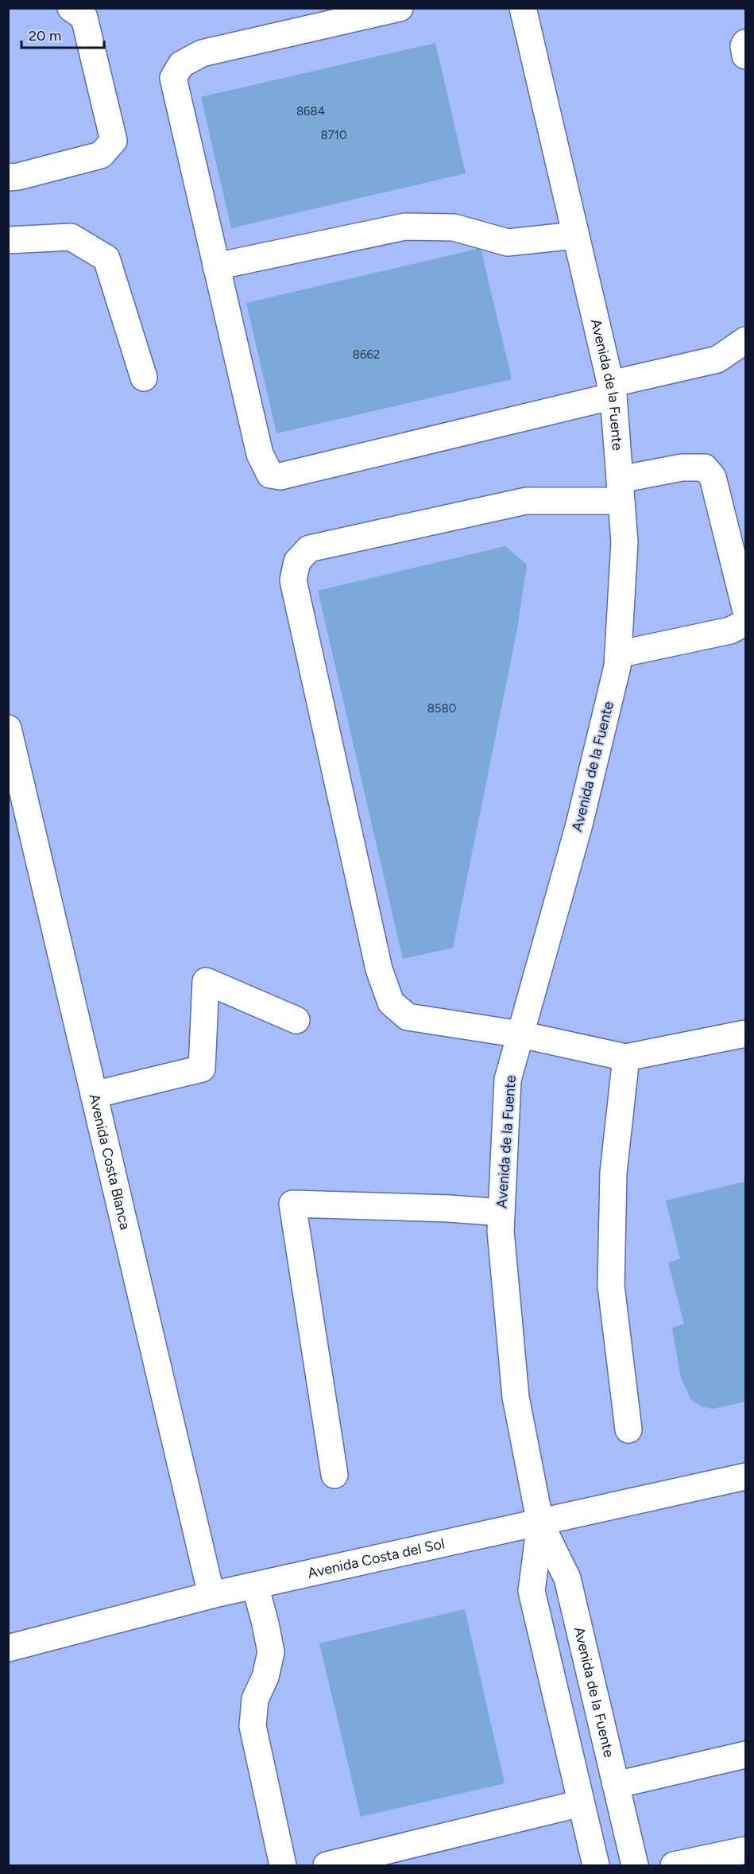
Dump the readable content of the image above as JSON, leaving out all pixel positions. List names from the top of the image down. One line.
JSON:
{"streets":{"street":["Avenida de la Fuente","Avenida Costa Blanca","Avenida Costa del Sol"]},"crossings":[["Avenida de la Fuente","Avenida Costa del Sol"],["Avenida Costa Blanca","Avenida Costa del Sol"]],"house_numbers":["8684","8710","8662","8580"],"scale_bar":"20 m"}
